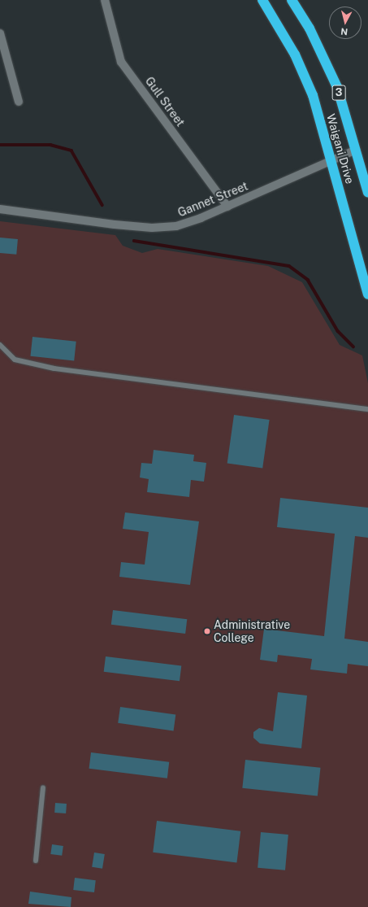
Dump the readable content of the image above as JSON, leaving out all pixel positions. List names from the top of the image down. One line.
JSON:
{"streets":{"highway":["3","Waigani Drive"],"street":["Gull Street","Gannet Street"]},"crossings":[["Gull Street","Gannet Street"],["Waigani Drive","Gannet Street"]],"places":["Administrative College"],"north":"bottom"}
